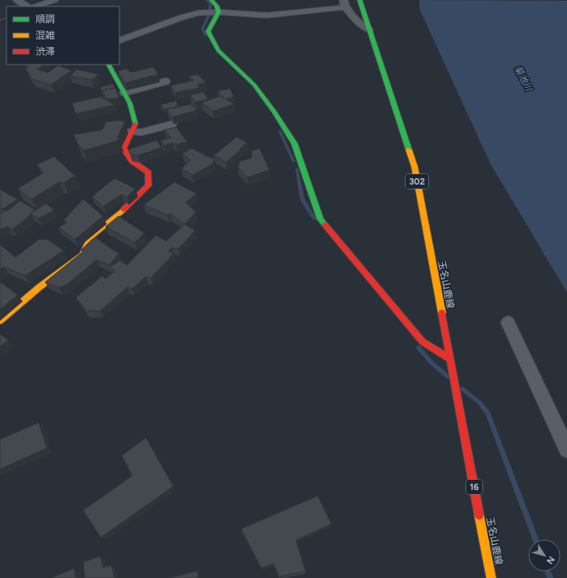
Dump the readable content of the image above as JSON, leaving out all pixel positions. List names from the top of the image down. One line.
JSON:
{"streets":{"street":["302","玉名山鹿線","16"]},"water":["菊池川"],"legend":["順調","混雑","渋滞"],"north":"bottom right"}
